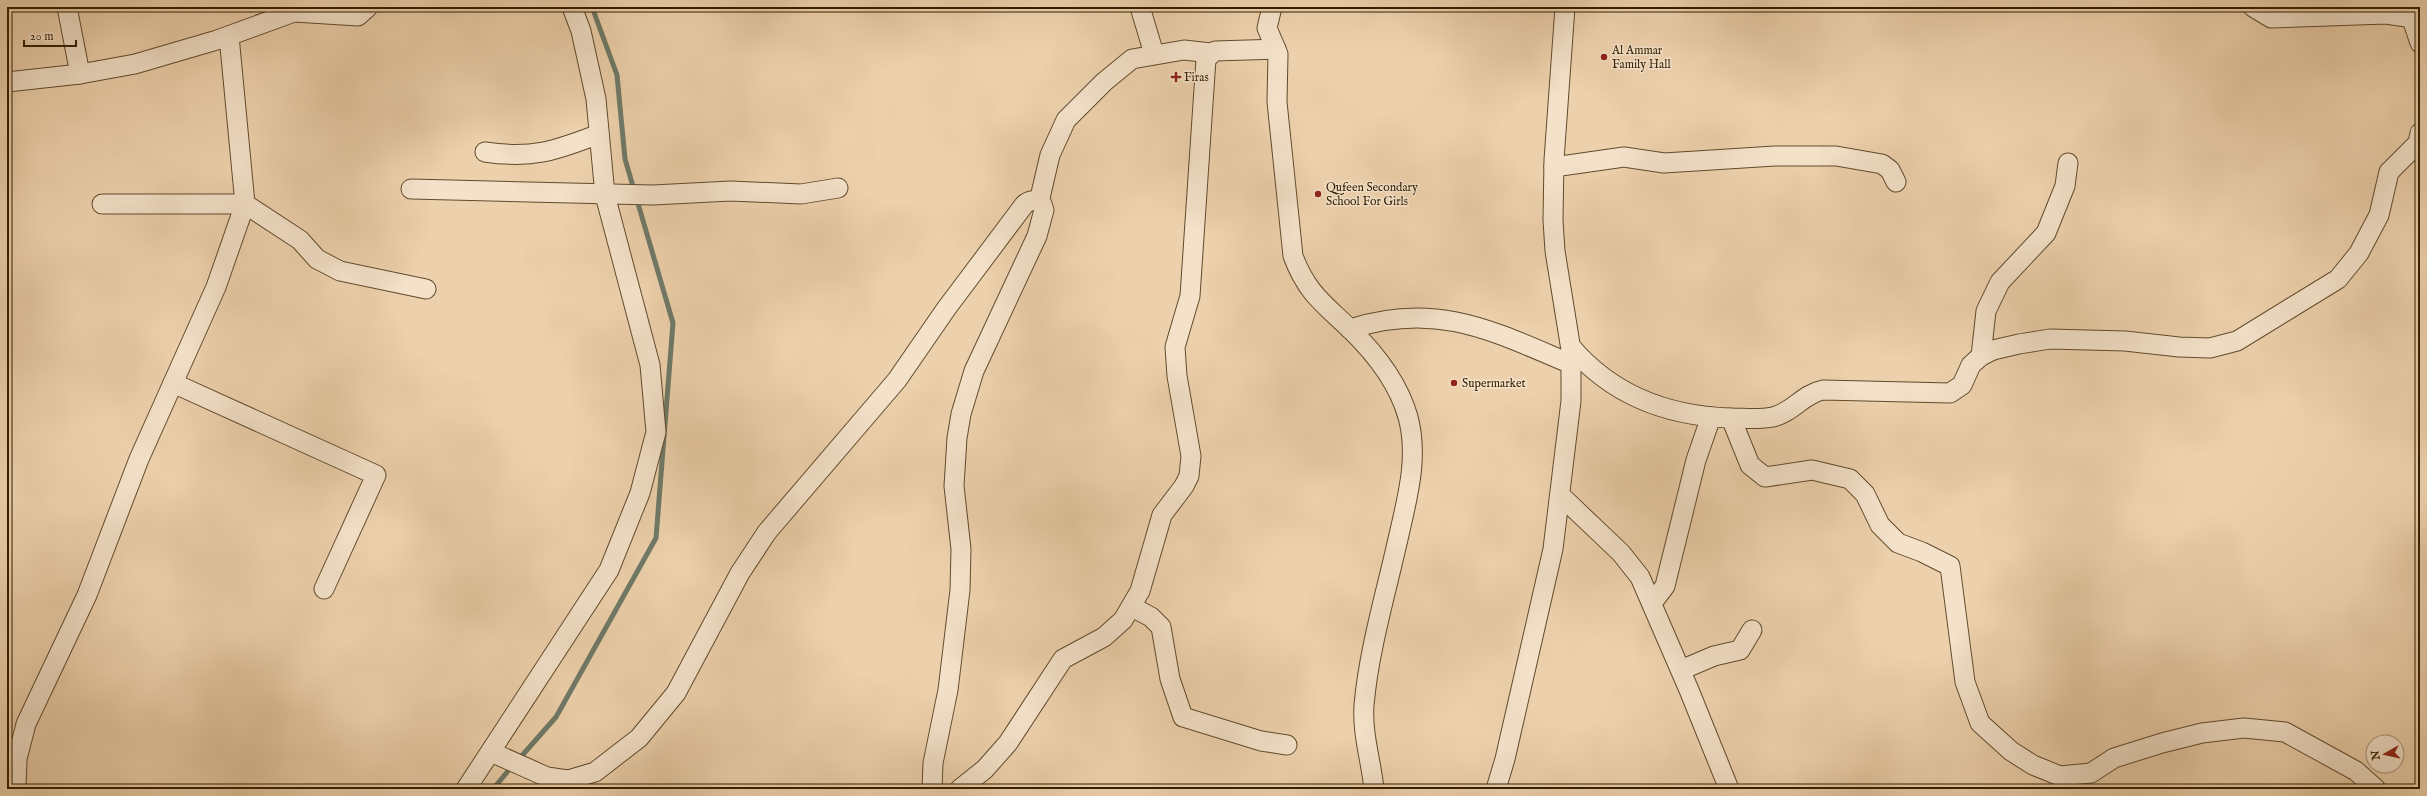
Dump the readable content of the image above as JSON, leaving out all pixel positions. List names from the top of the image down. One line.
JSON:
{"places":{"other":["Al Ammar Family Hall","Qufeen Secondary School For Girls","Supermarket"],"health":["Firas"]},"scale_bar":"20 m","north":"left"}
